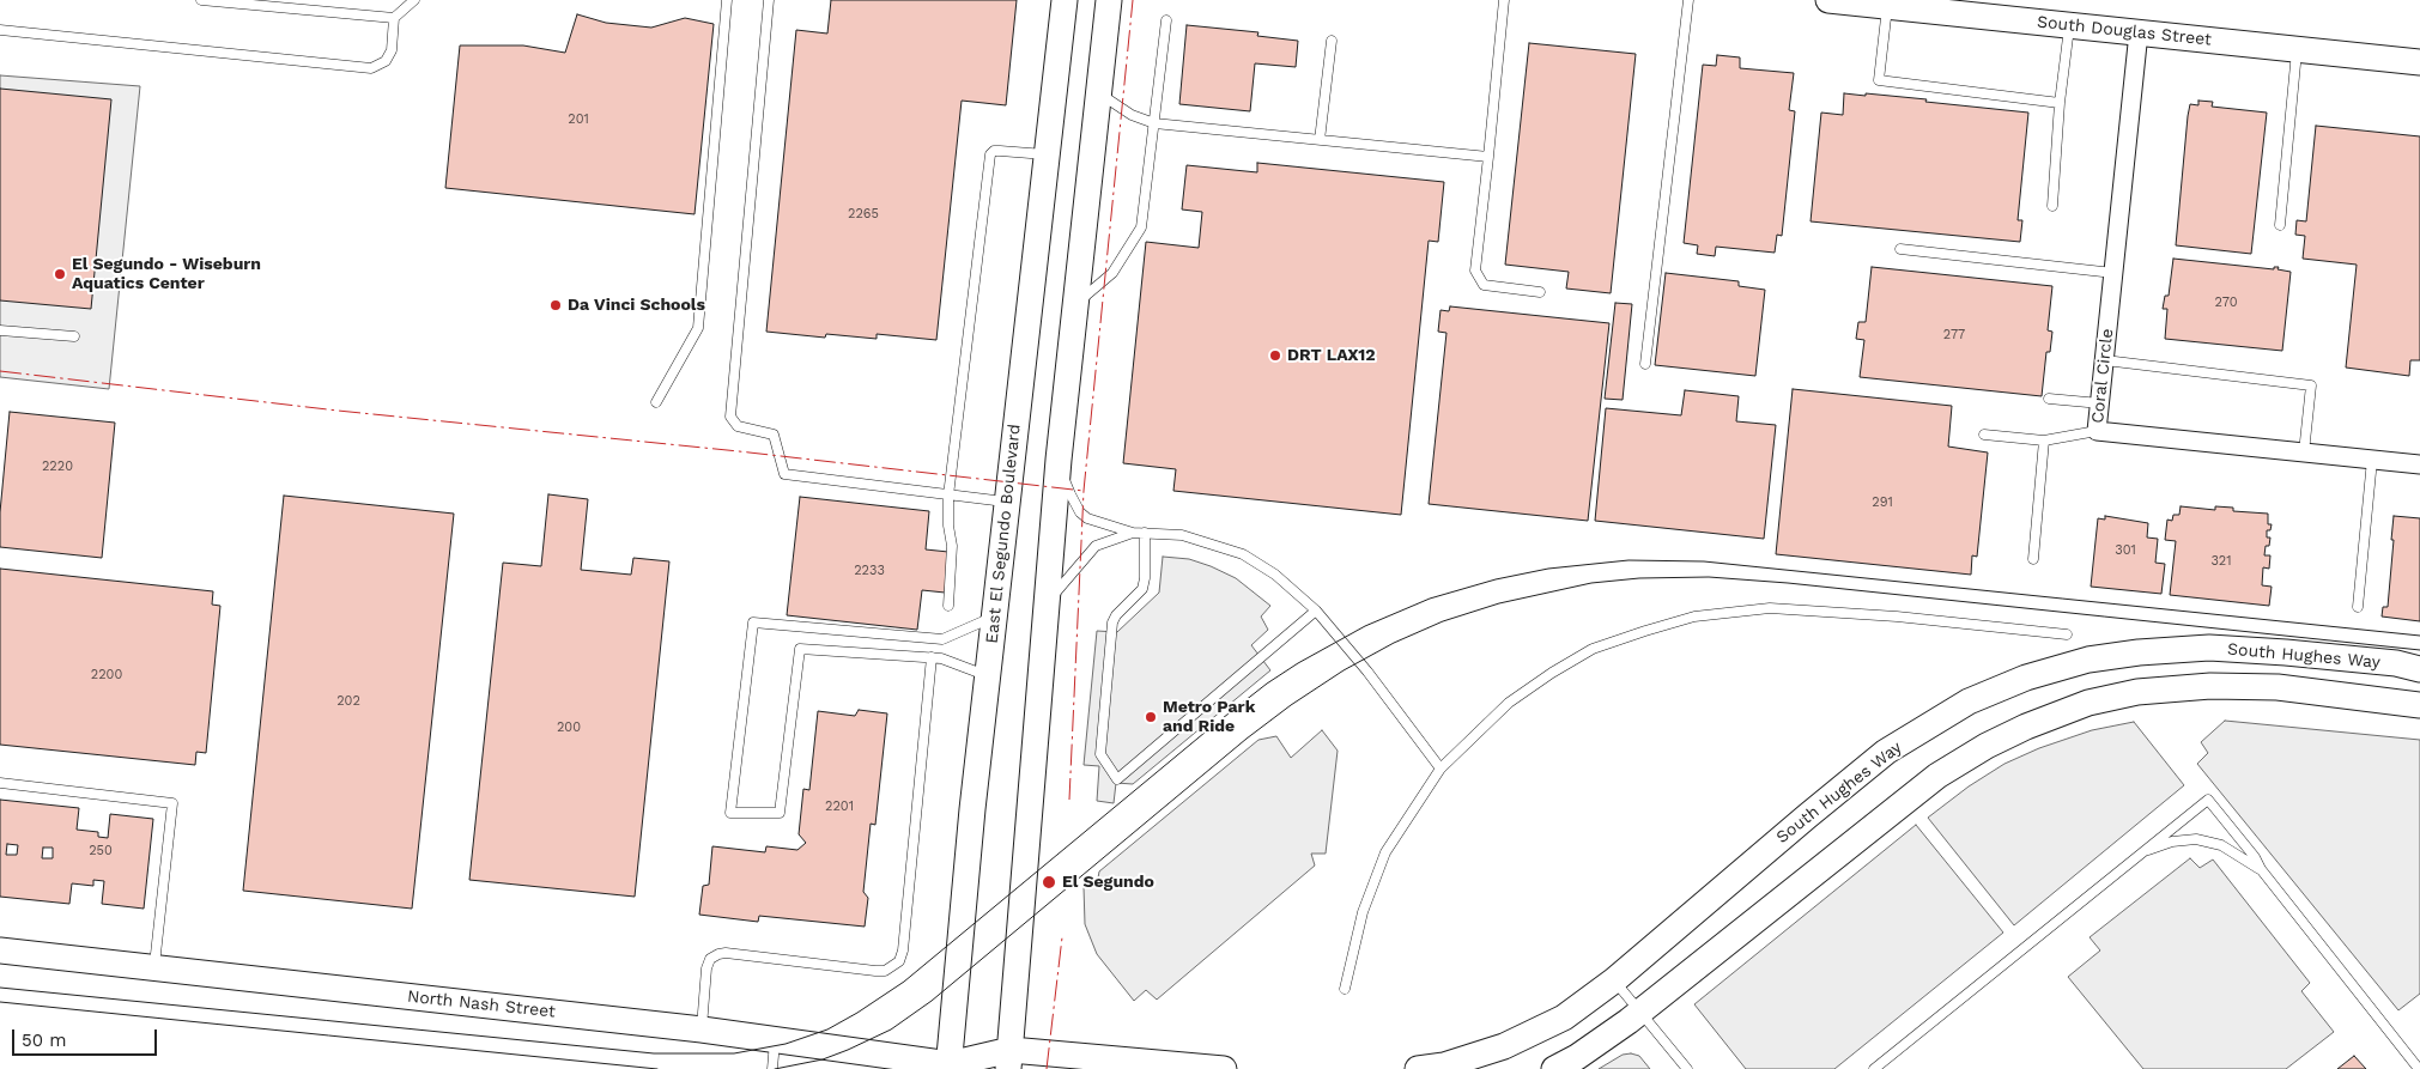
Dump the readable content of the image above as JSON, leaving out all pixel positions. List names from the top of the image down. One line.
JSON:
{"streets":{"street":["South Douglas Street","Coral Circle","East El Segundo Boulevard","South Hughes Way","North Nash Street"]},"crossings":[["South Douglas Street","Coral Circle"],["East El Segundo Boulevard","North Nash Street"]],"places":["El Segundo - Wiseburn Aquatics Center","Da Vinci Schools","DRT LAX12","Metro Park and Ride","El Segundo"],"house_numbers":["201","2265","270","277","2220","291","301","321","2233","2200","202","200","2201","250"],"scale_bar":"50 m"}
